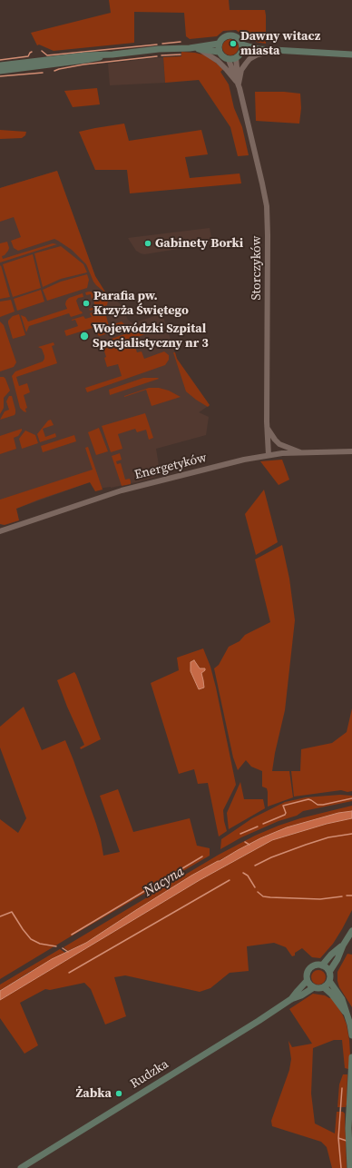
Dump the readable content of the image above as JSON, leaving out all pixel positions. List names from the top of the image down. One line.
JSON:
{"streets":{"main road":["Rudzka"],"street":["Storczyków","Energetyków"]},"crossings":[["Storczyków","Energetyków"]],"water":["Nacyna"],"places":["Dawny witacz miasta","Gabinety Borki","Parafia pw. Krzyża Świętego","Wojewódzki Szpital Specjalistyczny nr 3","Żabka"]}
